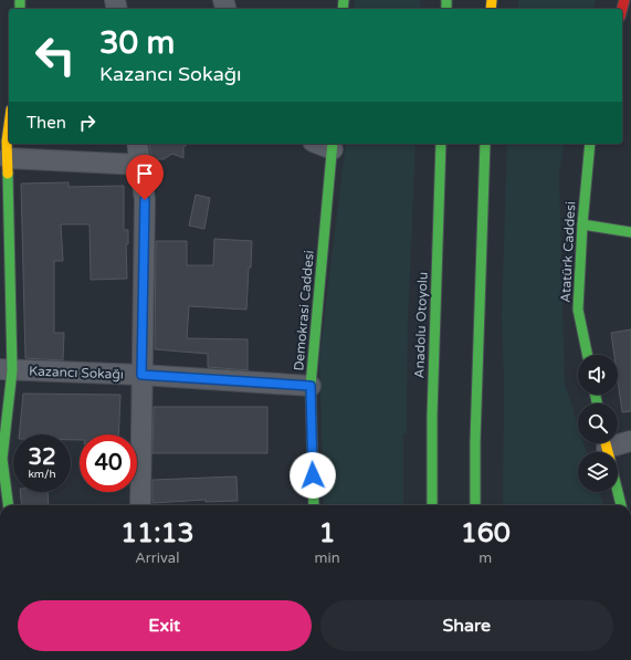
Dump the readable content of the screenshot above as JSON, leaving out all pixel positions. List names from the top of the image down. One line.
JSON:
{"streets":{"main road":["Atatürk Caddesi","Demokrasi Caddesi","Anadolu Otoyolu"],"street":["Kazancı Sokağı"]},"crossings":[["Demokrasi Caddesi","Kazancı Sokağı"]],"page":{"turn":["30 m","Kazancı Sokağı"],"then":"Then","speed":"32 km/h","limit":"40","eta":["11:13","Arrival","1","min","160","m"],"buttons":["Exit","Share"]}}
